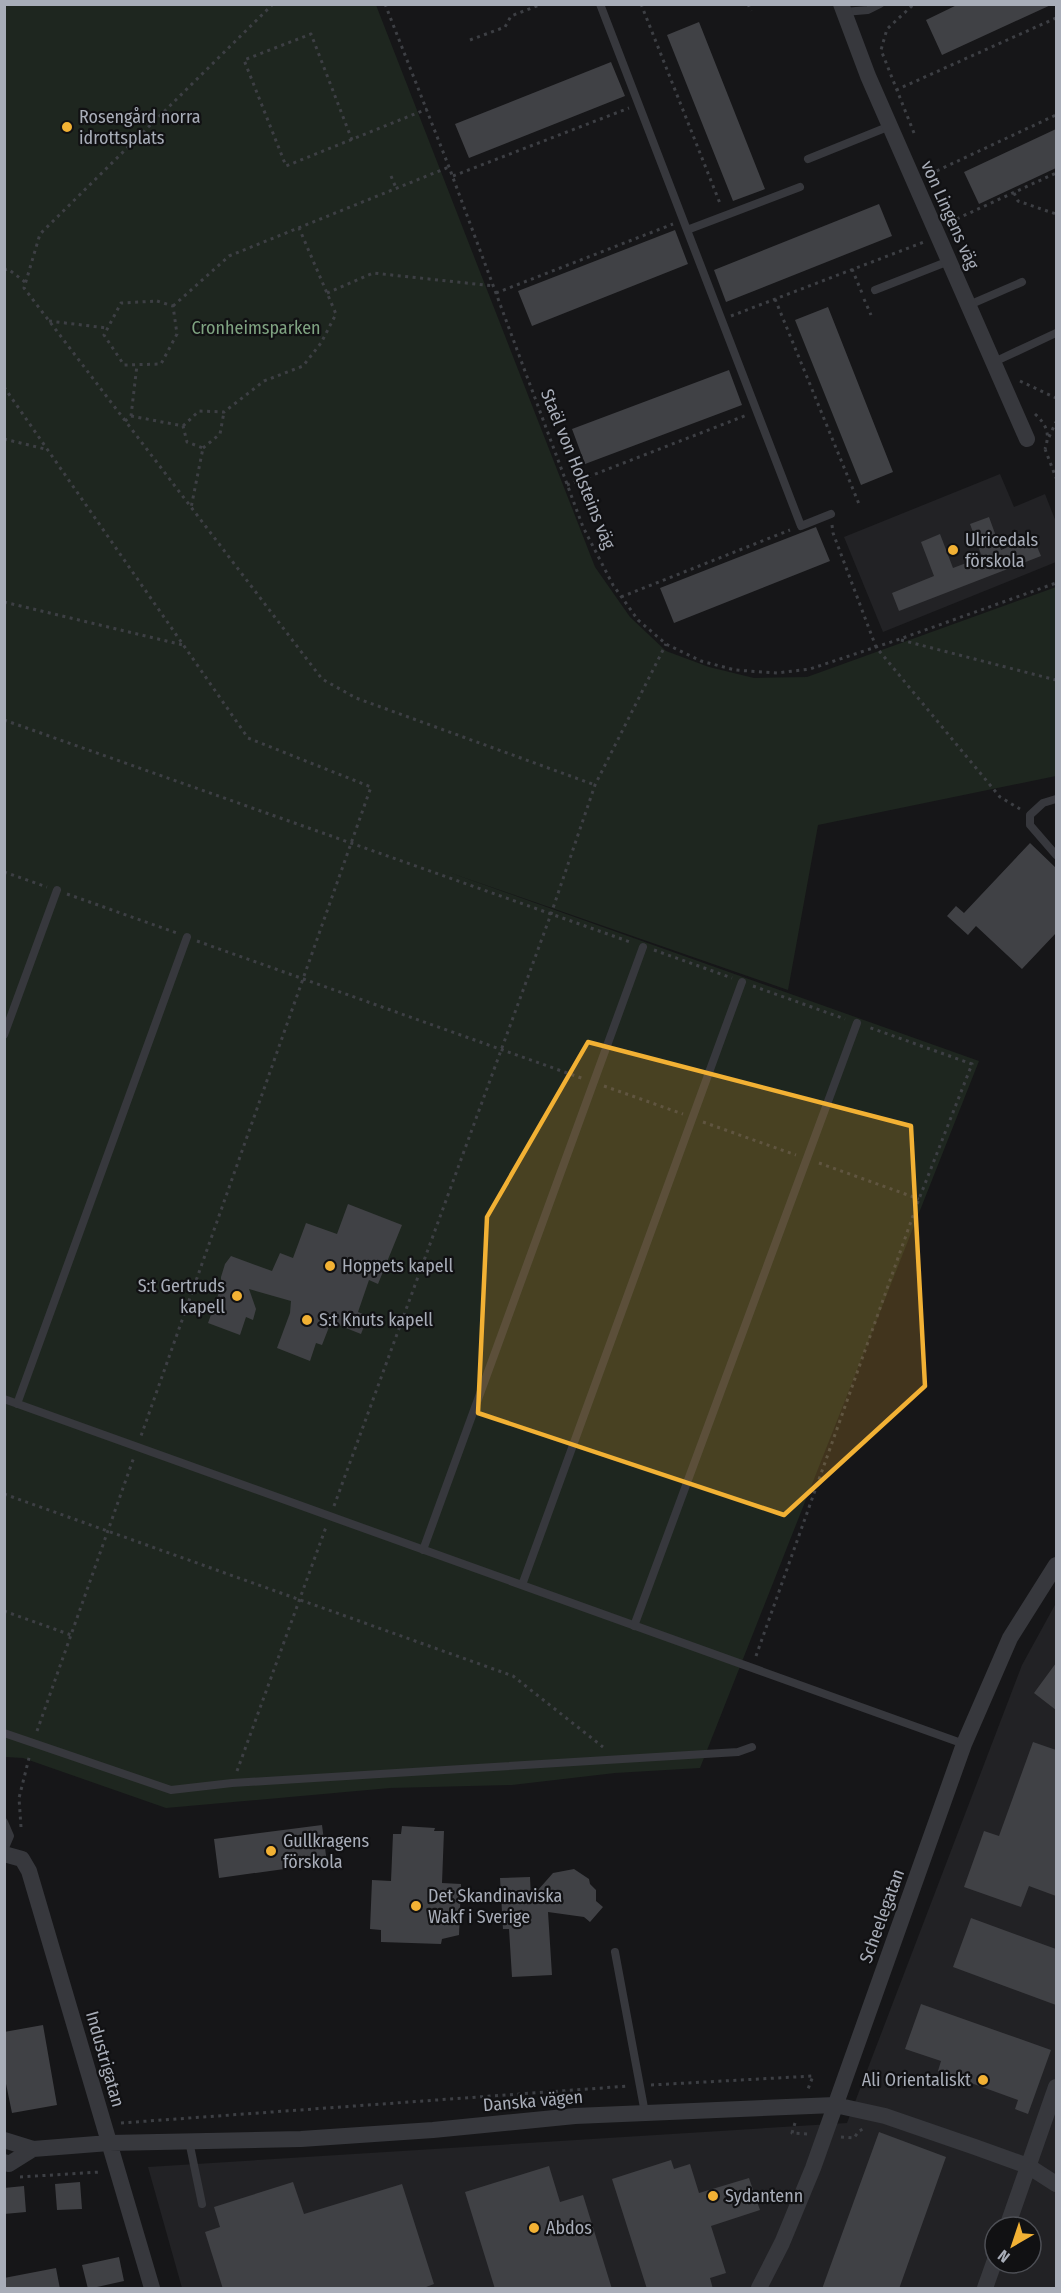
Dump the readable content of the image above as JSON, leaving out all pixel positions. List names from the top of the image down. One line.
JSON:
{"streets":{"street":["von Lingens väg","Scheelegatan","Industrigatan","Danska vägen"],"path":["Staël von Holsteins väg"]},"crossings":[["Scheelegatan","Danska vägen"],["Industrigatan","Danska vägen"]],"parks":["Cronheimsparken"],"places":["Rosengård norra idrottsplats","Ulricedals förskola","Hoppets kapell","S:t Gertruds kapell","S:t Knuts kapell","Gullkragens förskola","Det Skandinaviska Wakf i Sverige","Ali Orientaliskt","Sydantenn","Abdos"],"north":"bottom left"}
